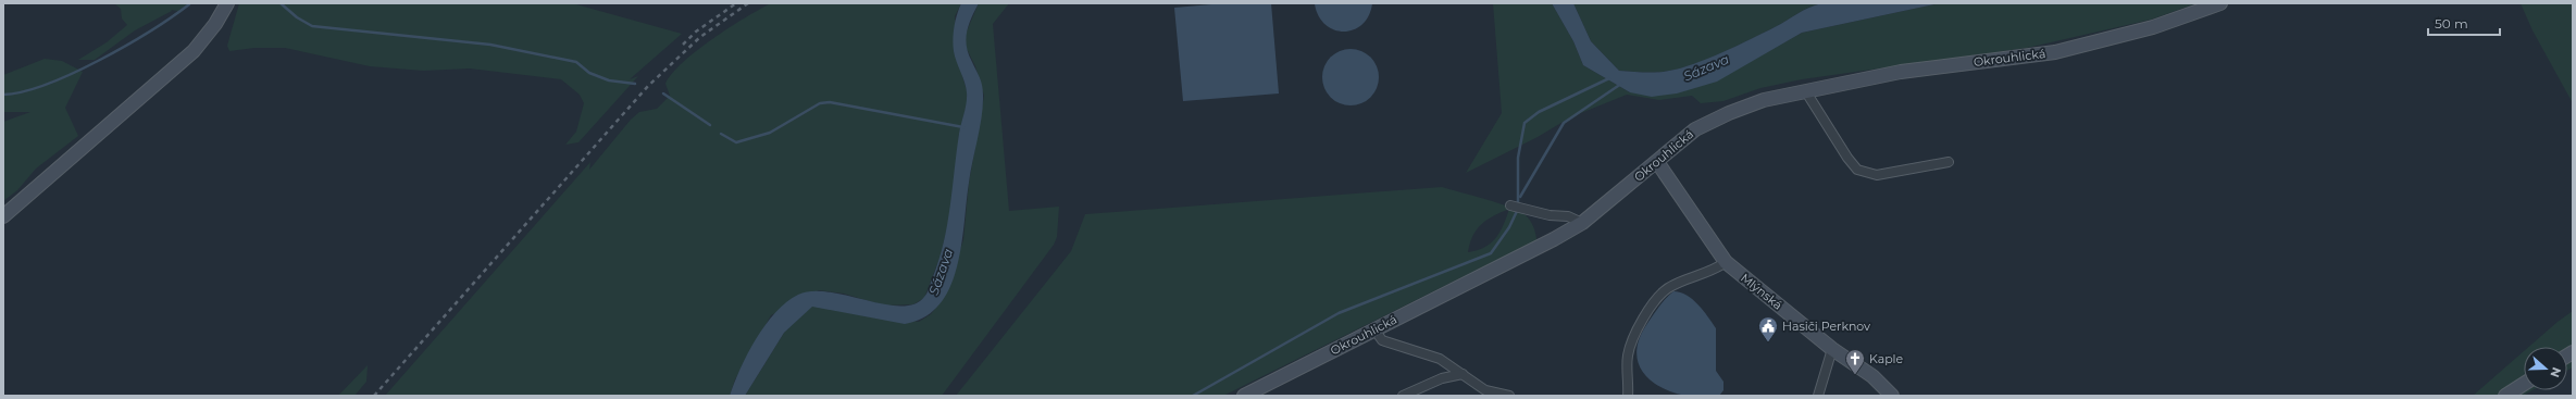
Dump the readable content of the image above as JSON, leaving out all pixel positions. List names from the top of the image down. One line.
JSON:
{"streets":{"main road":["Okrouhlická","Mlýnská"]},"crossings":[["Okrouhlická","Mlýnská"]],"water":["Sázava"],"places":{"public building":["Hasiči Perknov"],"church":["Kaple"]},"scale_bar":"50 m","north":"right"}
